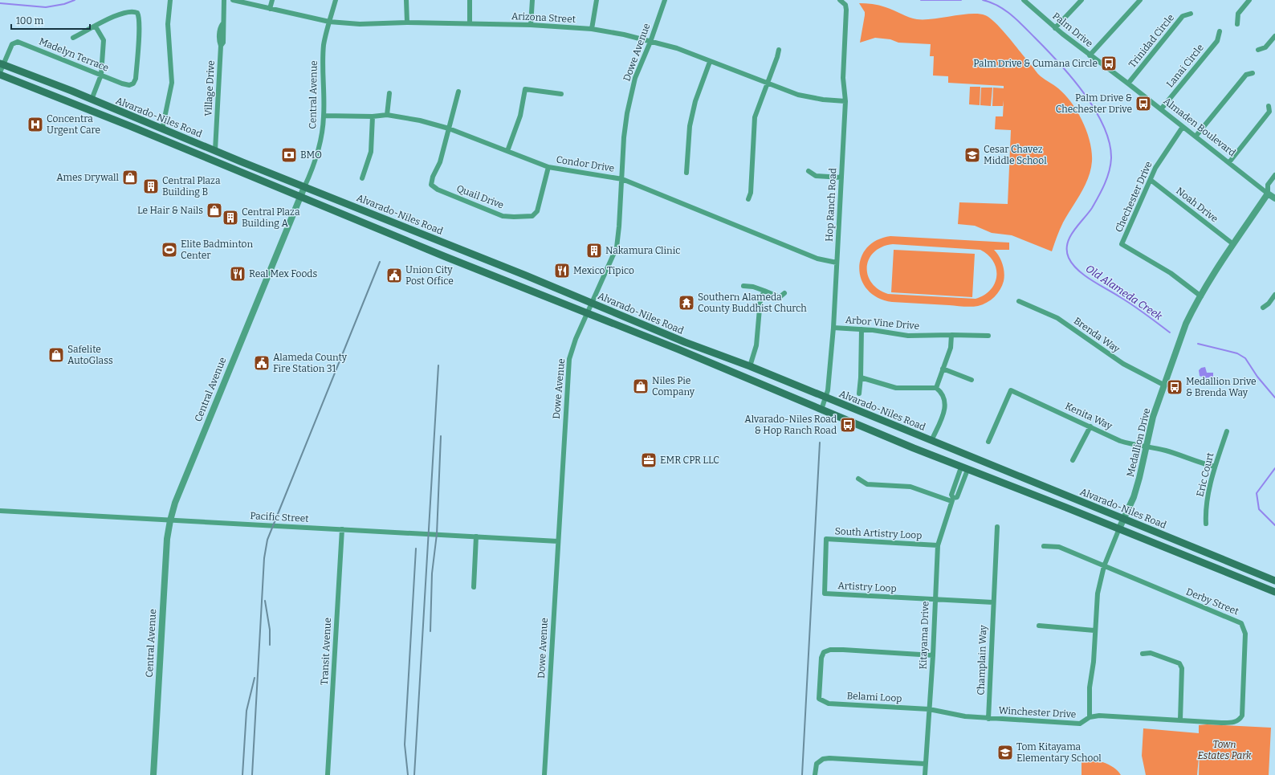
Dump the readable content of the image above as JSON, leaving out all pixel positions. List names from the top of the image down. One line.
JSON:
{"streets":{"main road":["Alvarado-Niles Road"],"street":["Arizona Street","Palm Drive","Trinidad Circle","Dowe Avenue","Madelyn Terrace","Lanai Circle","Village Drive","Central Avenue","Almaden Boulevard","Condor Drive","Quail Drive","Chechester Drive","Hop Ranch Road","Noah Drive","Arbor Vine Drive","Brenda Way","Kenita Way","Medallion Drive","Eric Court","Pacific Street","South Artistry Loop","Artistry Loop","Derby Street","Kitayama Drive","Transit Avenue","Champlain Way","Belami Loop","Winchester Drive"]},"crossings":[["Arizona Street","Dowe Avenue"],["Arizona Street","Central Avenue"],["Arizona Street","Hop Ranch Road"],["Palm Drive","Almaden Boulevard"],["Trinidad Circle","Almaden Boulevard"],["Dowe Avenue","Alvarado-Niles Road"],["Dowe Avenue","Condor Drive"],["Dowe Avenue","Pacific Street"],["Madelyn Terrace","Alvarado-Niles Road"],["Lanai Circle","Almaden Boulevard"],["Village Drive","Alvarado-Niles Road"],["Central Avenue","Alvarado-Niles Road"],["Central Avenue","Condor Drive"],["Central Avenue","Pacific Street"],["Alvarado-Niles Road","Hop Ranch Road"],["Alvarado-Niles Road","Medallion Drive"],["Alvarado-Niles Road","Kitayama Drive"],["Almaden Boulevard","Chechester Drive"],["Almaden Boulevard","Medallion Drive"],["Condor Drive","Quail Drive"],["Condor Drive","Hop Ranch Road"],["Chechester Drive","Noah Drive"],["Chechester Drive","Medallion Drive"],["Hop Ranch Road","Arbor Vine Drive"],["Noah Drive","Medallion Drive"],["Brenda Way","Medallion Drive"],["Kenita Way","Medallion Drive"],["Kenita Way","Eric Court"],["Medallion Drive","Derby Street"],["Medallion Drive","Winchester Drive"],["Pacific Street","Transit Avenue"],["South Artistry Loop","Artistry Loop"],["South Artistry Loop","Kitayama Drive"],["Artistry Loop","Kitayama Drive"],["Derby Street","Winchester Drive"],["Kitayama Drive","Belami Loop"],["Kitayama Drive","Winchester Drive"],["Champlain Way","Winchester Drive"],["Belami Loop","Winchester Drive"]],"water":["Old Alameda Creek"],"parks":["Town Estates Park"],"places":{"bus stop":["Palm Drive & Cumana Circle","Palm Drive & Chechester Drive","Medallion Drive & Brenda Way","Alvarado-Niles Road & Hop Ranch Road"],"hospital":["Concentra Urgent Care"],"bank":["BMO"],"school or university":["Cesar Chavez Middle School","Tom Kitayama Elementary School"],"shop":["Ames Drywall","Le Hair & Nails","Safelite AutoGlass","Niles Pie Company"],"building":["Central Plaza Building B","Central Plaza Building A","Nakamura Clinic"],"sports":["Elite Badminton Center"],"restaurant":["Mexico Tipico","Real Mex Foods"],"public building":["Union City Post Office","Alameda County Fire Station 31"],"temple":["Southern Alameda County Buddhist Church"],"office":["EMR CPR LLC"]},"scale_bar":"100 m"}
